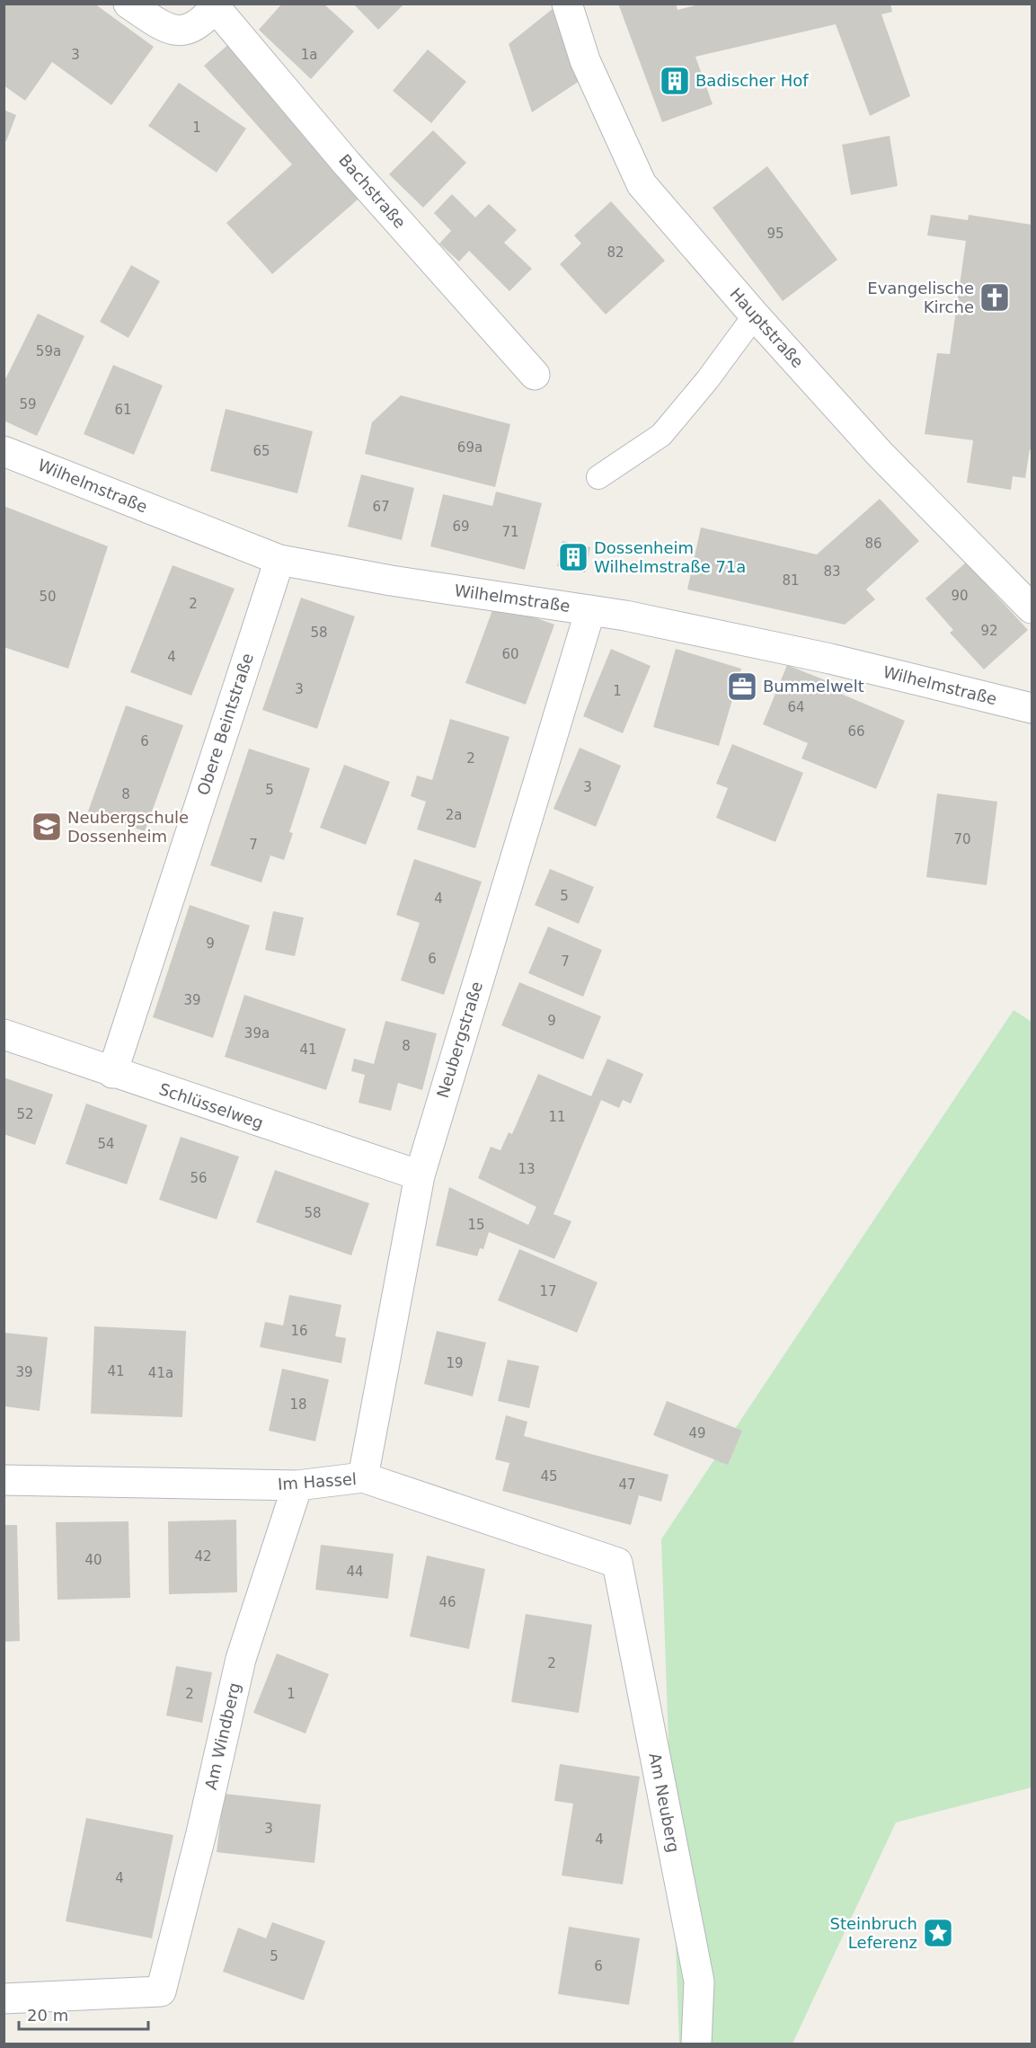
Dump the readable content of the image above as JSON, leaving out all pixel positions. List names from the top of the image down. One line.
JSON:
{"streets":{"street":["Bachstraße","Hauptstraße","Wilhelmstraße","Obere Beintstraße","Neubergstraße","Schlüsselweg","Im Hassel","Am Windberg","Am Neuberg"]},"crossings":[["Wilhelmstraße","Obere Beintstraße"],["Wilhelmstraße","Neubergstraße"],["Obere Beintstraße","Schlüsselweg"],["Neubergstraße","Schlüsselweg"],["Neubergstraße","Im Hassel"],["Im Hassel","Am Windberg"],["Im Hassel","Am Neuberg"]],"places":{"building":["Badischer Hof","Dossenheim Wilhelmstraße 71a"],"church":["Evangelische Kirche"],"office":["Bummelwelt"],"school or university":["Neubergschule Dossenheim"],"place":["Steinbruch Leferenz"]},"house_numbers":["3","1a","1","95","82","59a","59","61","69a","65","67","69","71","86","83","81","90","50","2","92","58","60","4","3","1","64","66","6","2","3","5","8","2a","70","7","5","4","9","6","7","39","9","39a","8","41","52","11","54","13","56","58","15","17","16","19","41","39","41a","18","49","45","47","42","40","44","46","2","2","1","3","4","4","5","6"],"scale_bar":"20 m"}
